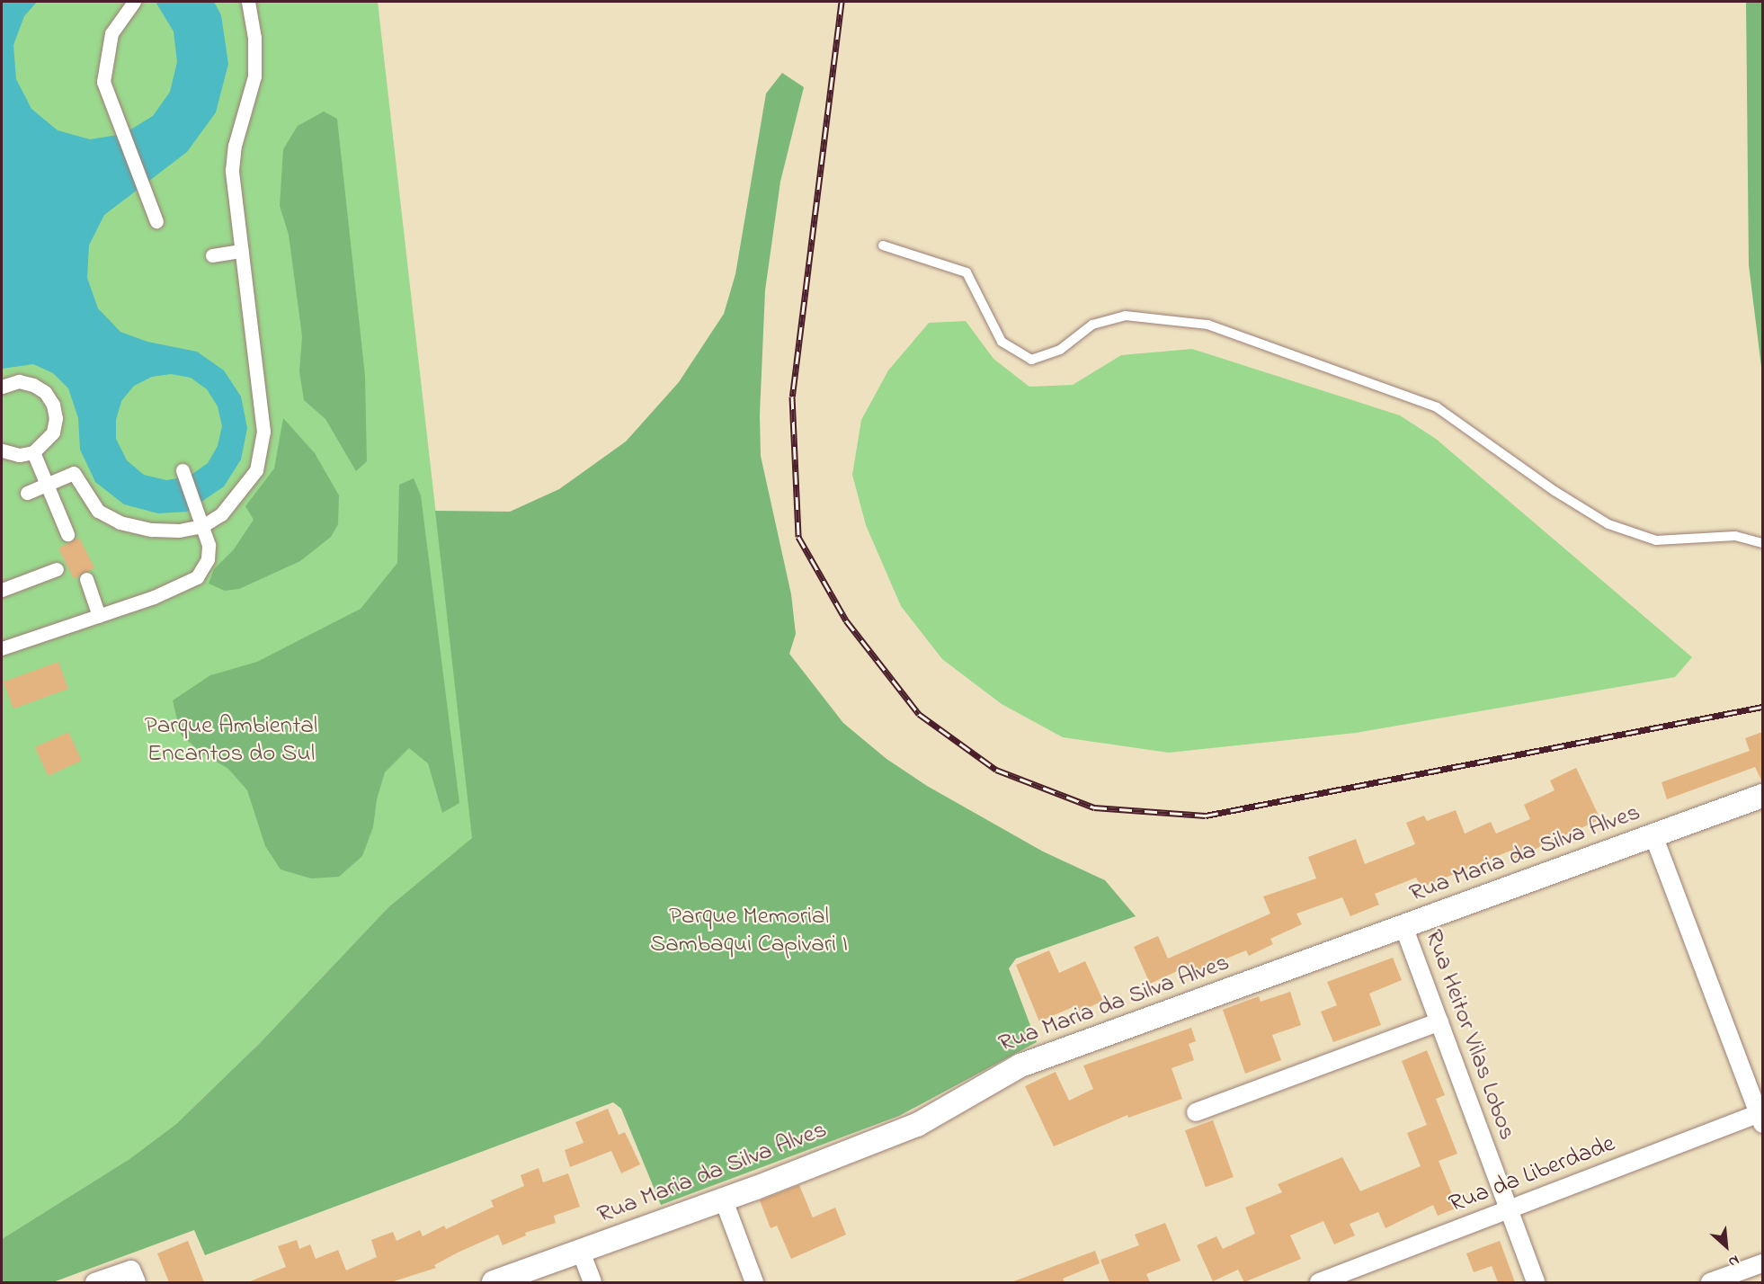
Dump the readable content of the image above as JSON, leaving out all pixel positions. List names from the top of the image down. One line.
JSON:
{"streets":{"street":["Rua Maria da Silva Alves","Rua Heitor Vilas Lobos","Rua da Liberdade"]},"crossings":[["Rua Maria da Silva Alves","Rua Heitor Vilas Lobos"],["Rua Heitor Vilas Lobos","Rua da Liberdade"]],"parks":["Parque Ambiental Encantos do Sul","Parque Memorial Sambaqui Capivari I"],"north":"bottom right"}
